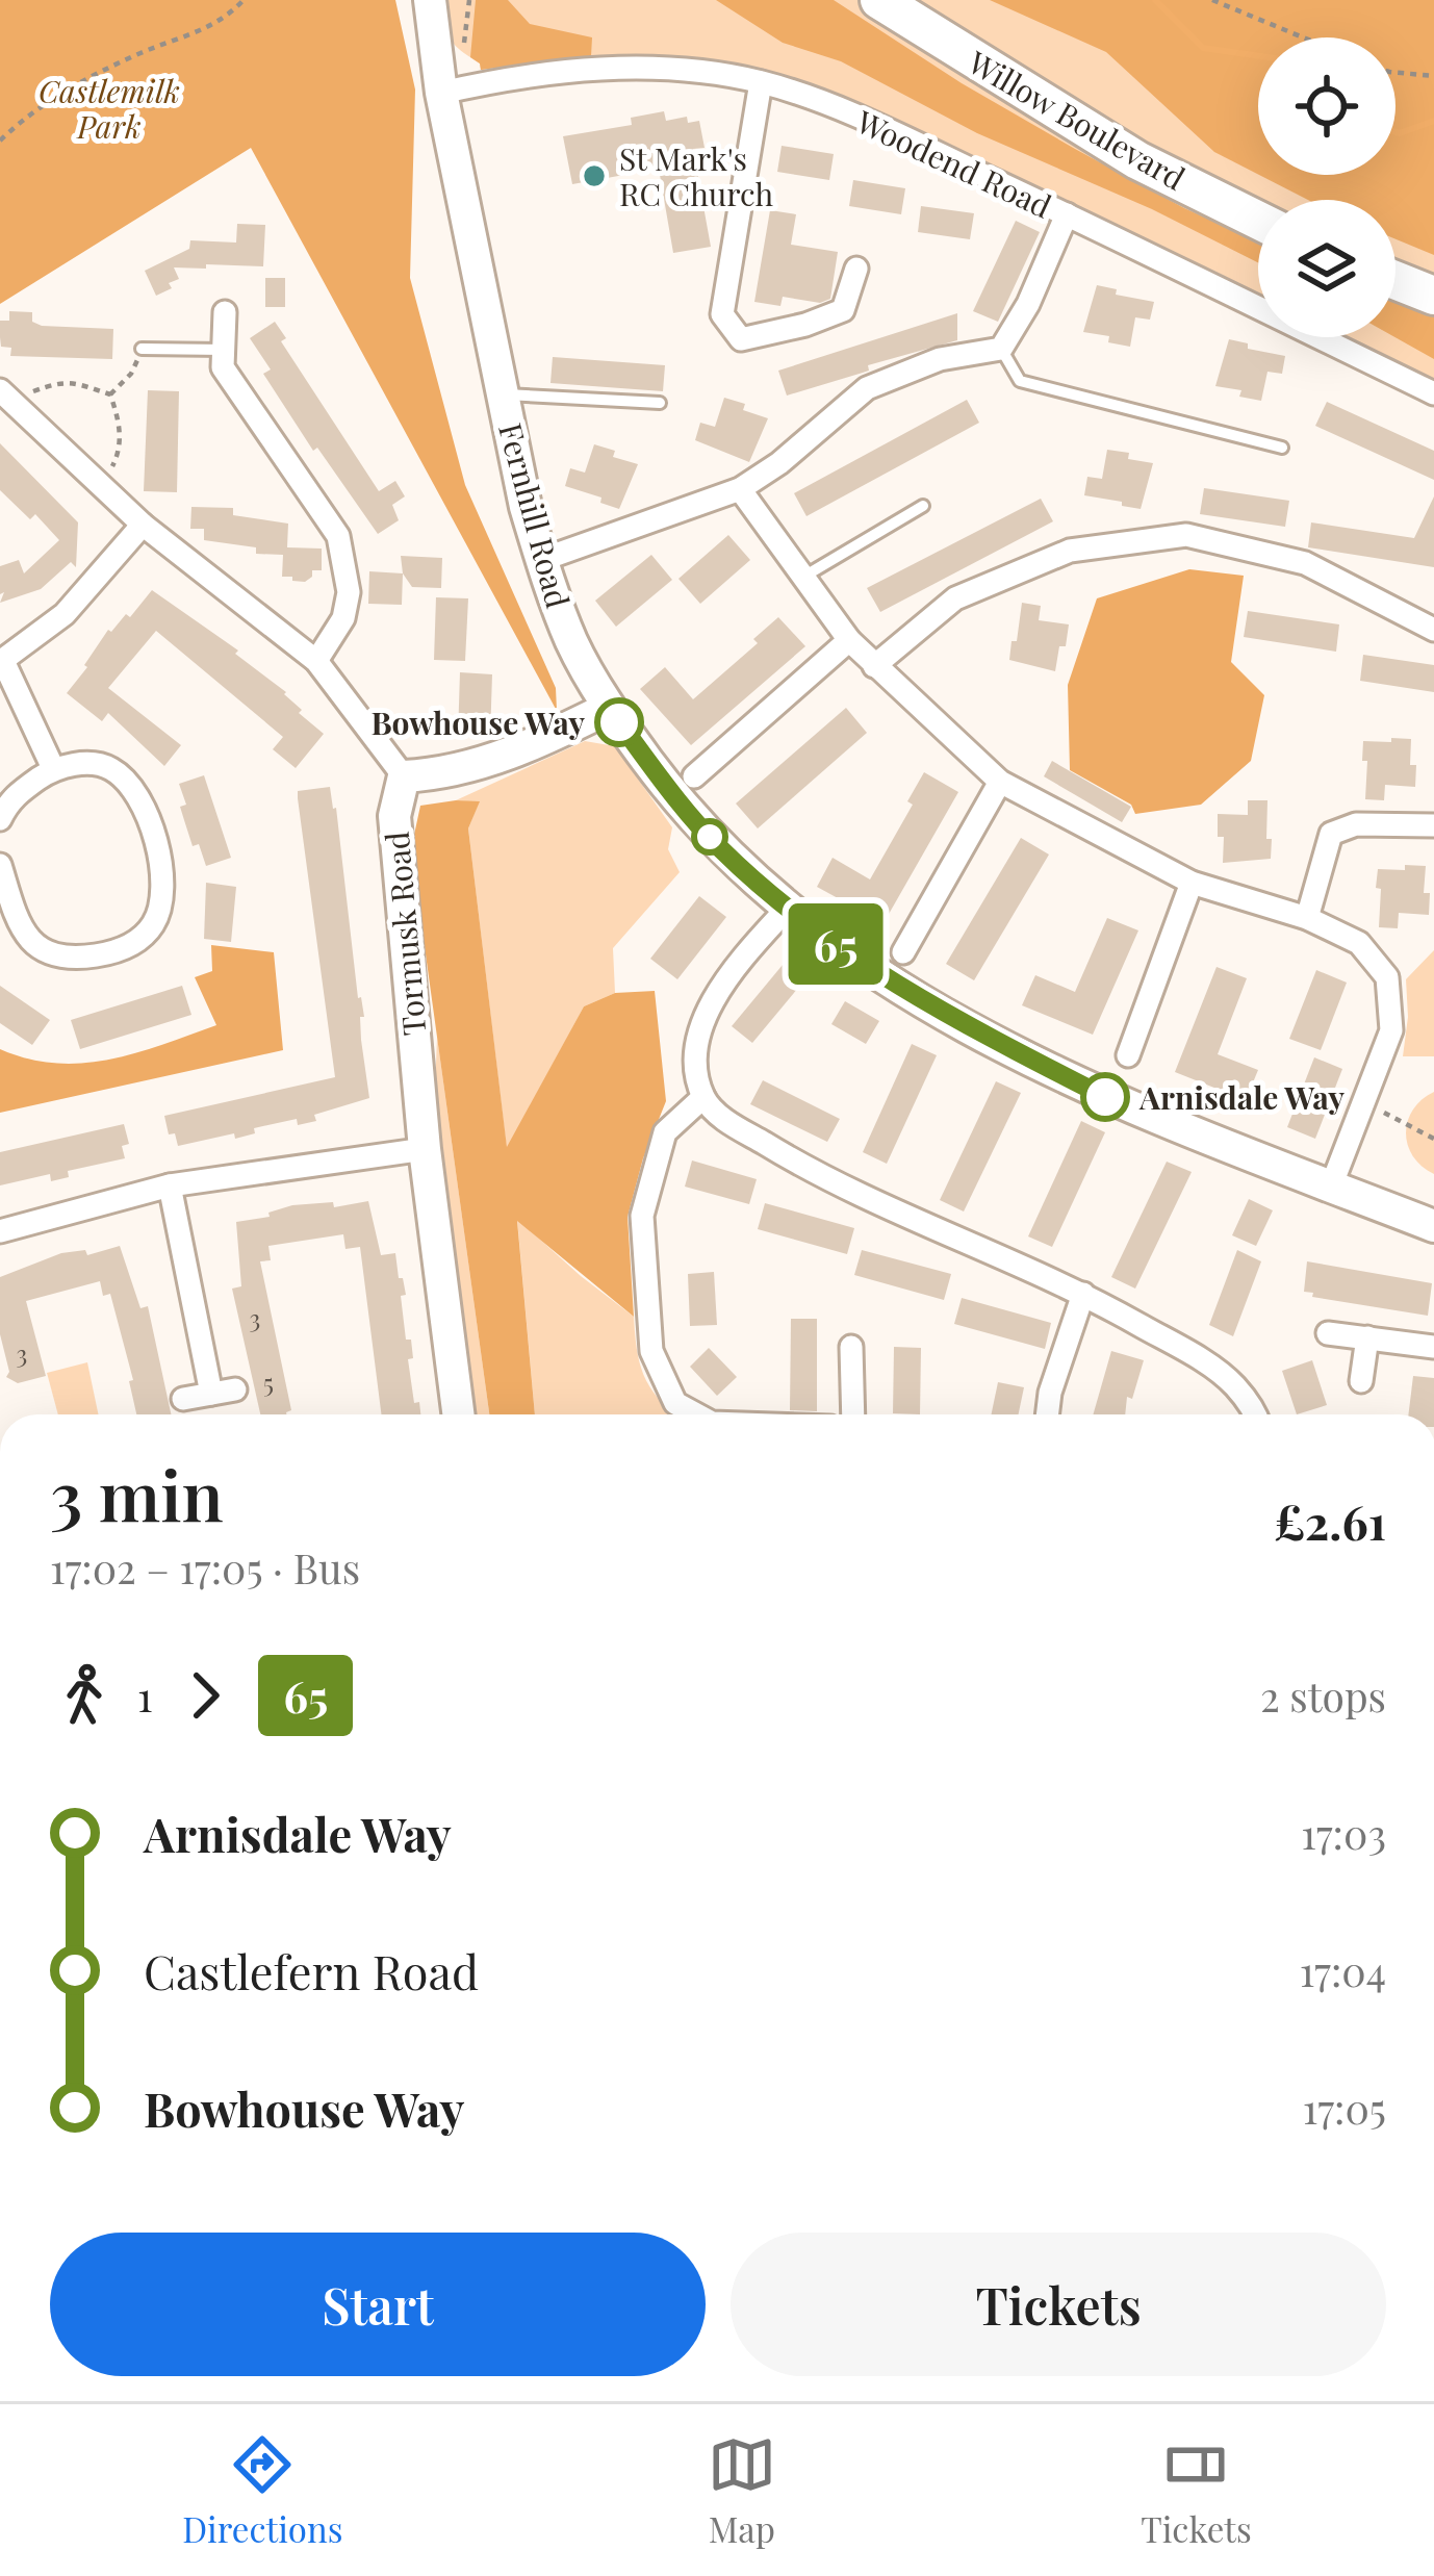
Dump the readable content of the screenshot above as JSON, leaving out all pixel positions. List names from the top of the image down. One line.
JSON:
{"streets":{"main road":["Willow Boulevard"],"street":["Woodend Road","Fernhill Road","Tormusk Road"]},"crossings":[["Woodend Road","Fernhill Road"]],"parks":["Castlemilk Park"],"places":["St Mark's RC Church","Bowhouse Way","Arnisdale Way"],"lines":["bus line 65"],"house_numbers":["3","3","5"],"page":{"on_map":"65","heading":["3 min","17:02 – 17:05 · Bus","£2.61"],"legs":["1","65","2 stops"],"list":[{"name":"Arnisdale Way","value":"17:03"},{"name":"Castlefern Road","value":"17:04"},{"name":"Bowhouse Way","value":"17:05"}],"buttons":["Start","Tickets"],"tabs":["Directions","Map","Tickets"]}}
